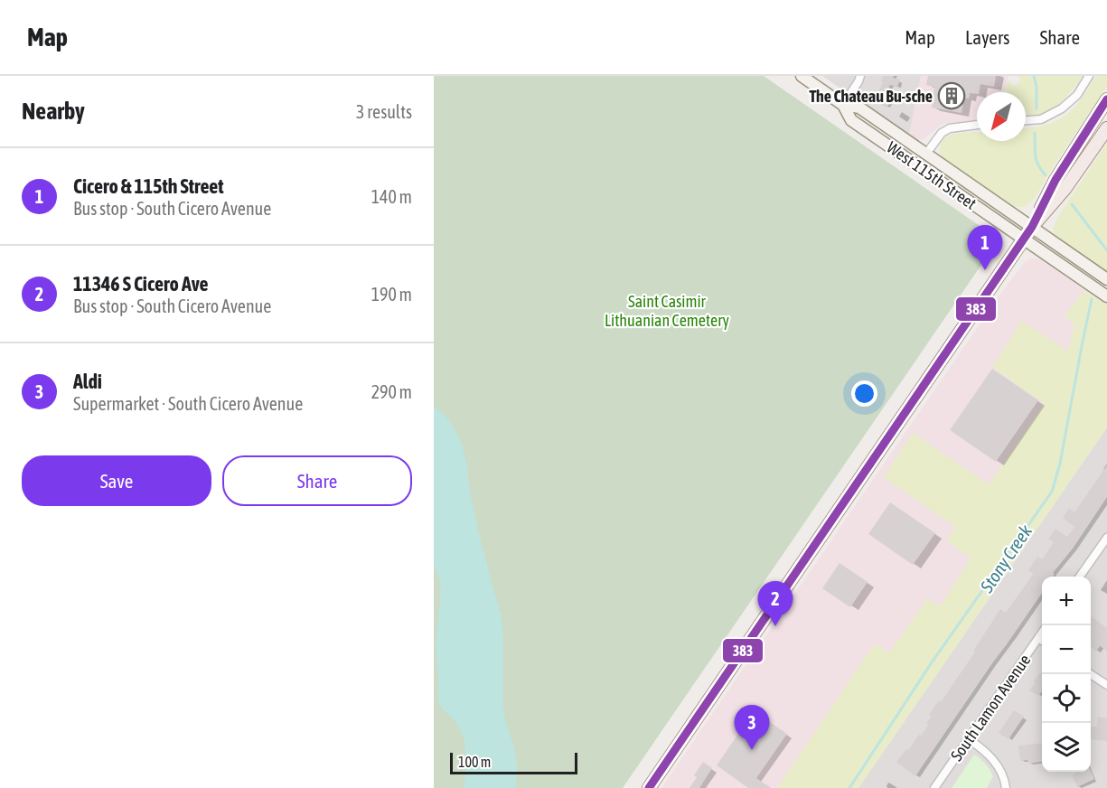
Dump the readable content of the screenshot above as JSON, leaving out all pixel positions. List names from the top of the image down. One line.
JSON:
{"streets":{"street":["West 115th Street","South Lamon Avenue"]},"water":["Stony Creek"],"parks":["Saint Casimir Lithuanian Cemetery"],"places":{"building":["The Chateau Bu-sche"]},"lines":["transit line 383"],"scale_bar":"100 m","north":"bottom left","page":{"header":"Map","nav":["Map","Layers","Share"],"heading":["Nearby","3 results"],"list":[{"mark":"1","name":"Cicero & 115th Street","note":"Bus stop · South Cicero Avenue","value":"140 m"},{"mark":"2","name":"11346 S Cicero Ave","note":"Bus stop · South Cicero Avenue","value":"190 m"},{"mark":"3","name":"Aldi","note":"Supermarket · South Cicero Avenue","value":"290 m"}],"pins":["1","2","3"],"buttons":["Save","Share"],"map_buttons":["+","−"],"scale":"100 m"}}
